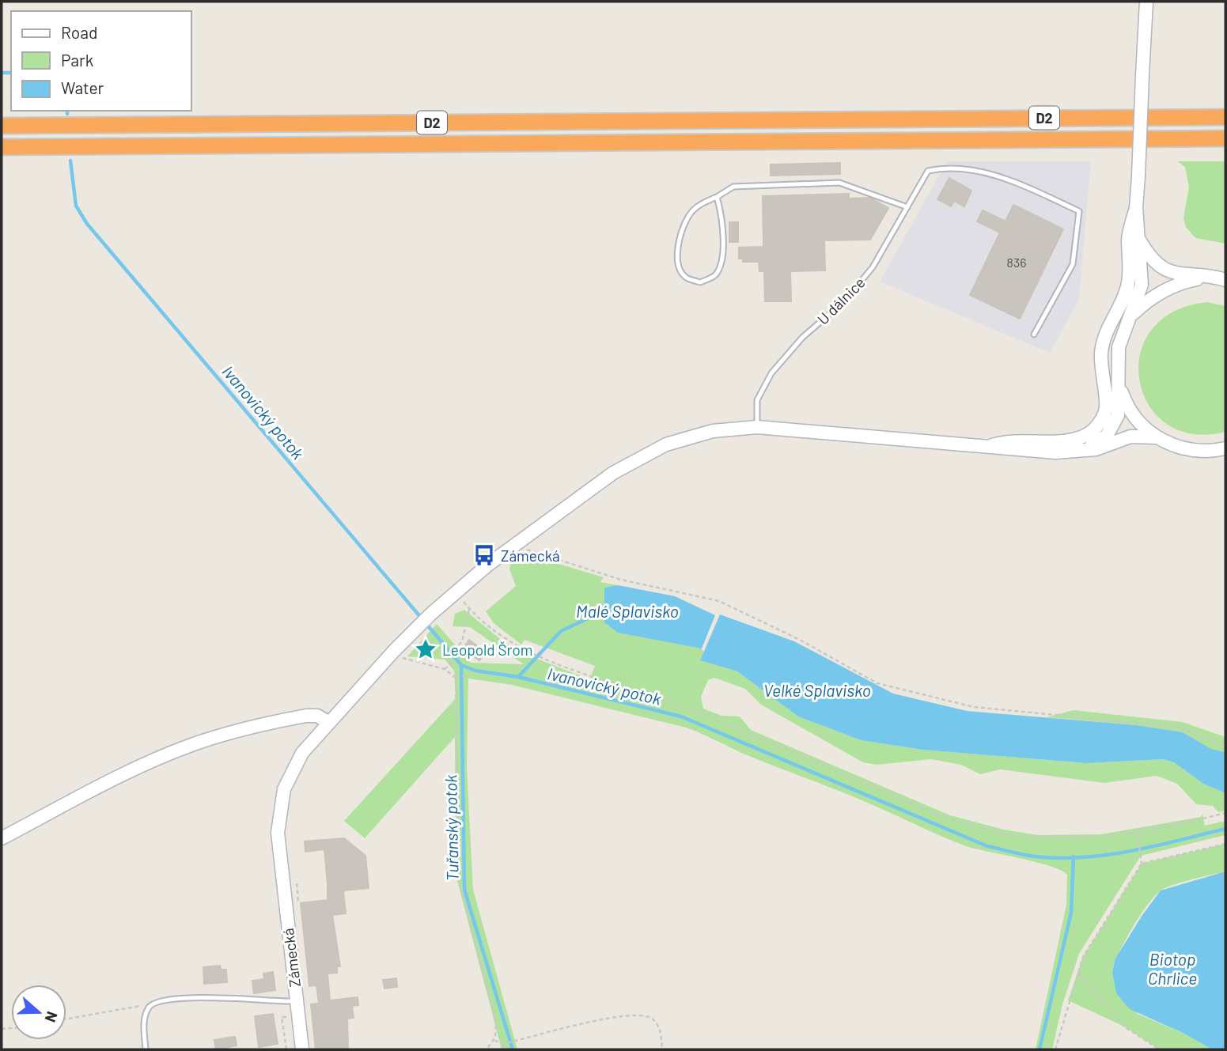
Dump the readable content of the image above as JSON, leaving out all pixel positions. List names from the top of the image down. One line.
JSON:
{"streets":{"highway":["D2"],"street":["Zámecká"],"lane":["U dálnice"]},"crossings":[["U dálnice","Zámecká"]],"water":["Ivanovický potok","Malé Splavisko","Velké Splavisko","Tuřanský potok","Biotop Chrlice"],"places":{"bus stop":["Zámecká"],"place":["Leopold Šrom"]},"house_numbers":["836"],"legend":["Road","Park","Water"],"north":"right"}
